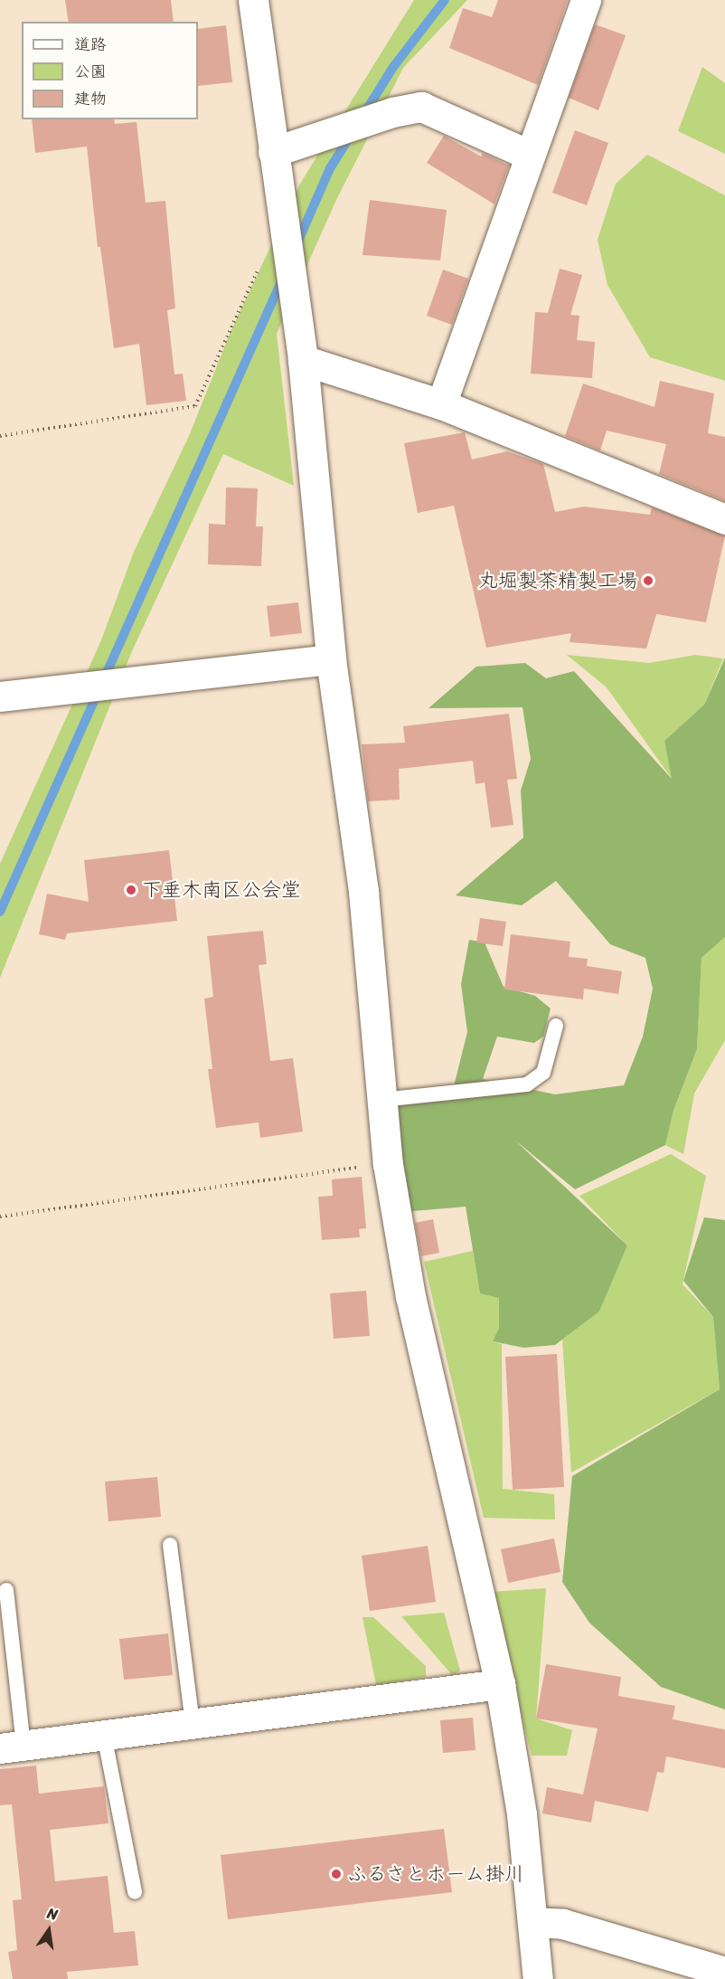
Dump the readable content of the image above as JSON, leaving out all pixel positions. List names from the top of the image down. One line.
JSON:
{"places":["丸堀製茶精製工場","下垂木南区公会堂","ふるさとホーム掛川"],"legend":["道路","公園","建物"],"north":"top"}
